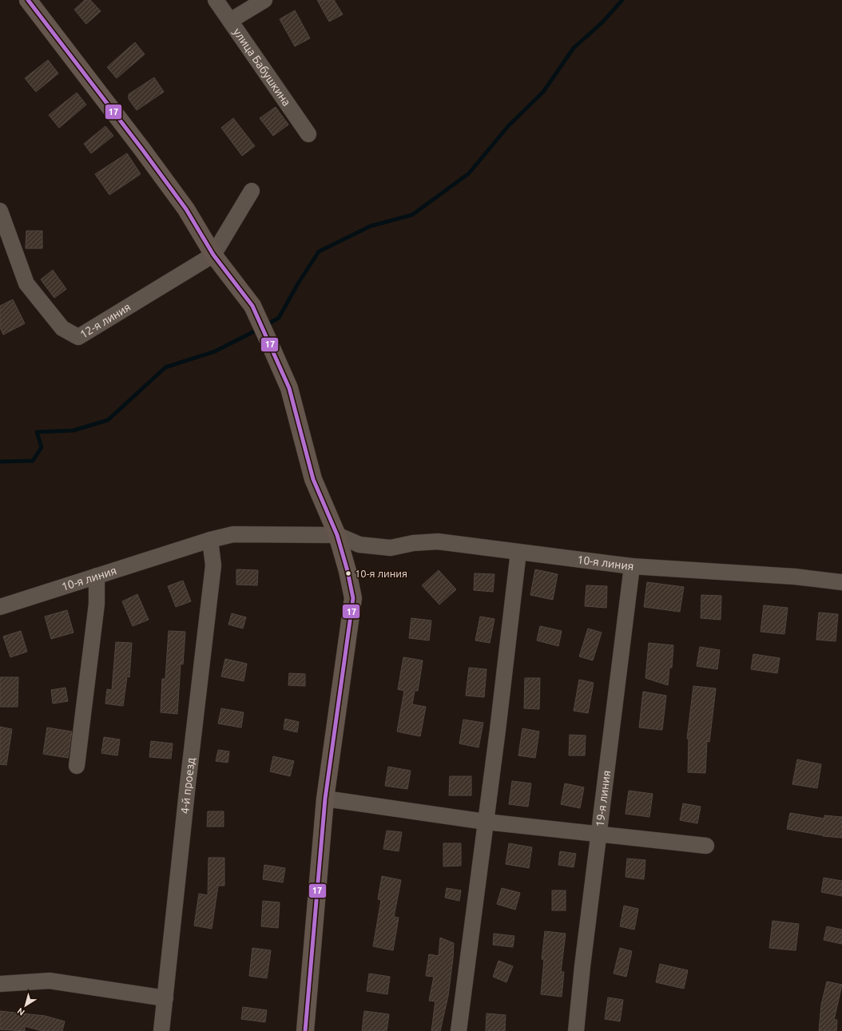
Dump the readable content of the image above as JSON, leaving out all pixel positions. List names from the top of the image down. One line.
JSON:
{"streets":{"street":["улица Бабушкина","12-я линия","10-я линия","4-й проезд","19-я линия"]},"crossings":[["10-я линия","4-й проезд"],["10-я линия","19-я линия"]],"places":["10-я линия"],"lines":["transit line 17"],"north":"bottom left"}
